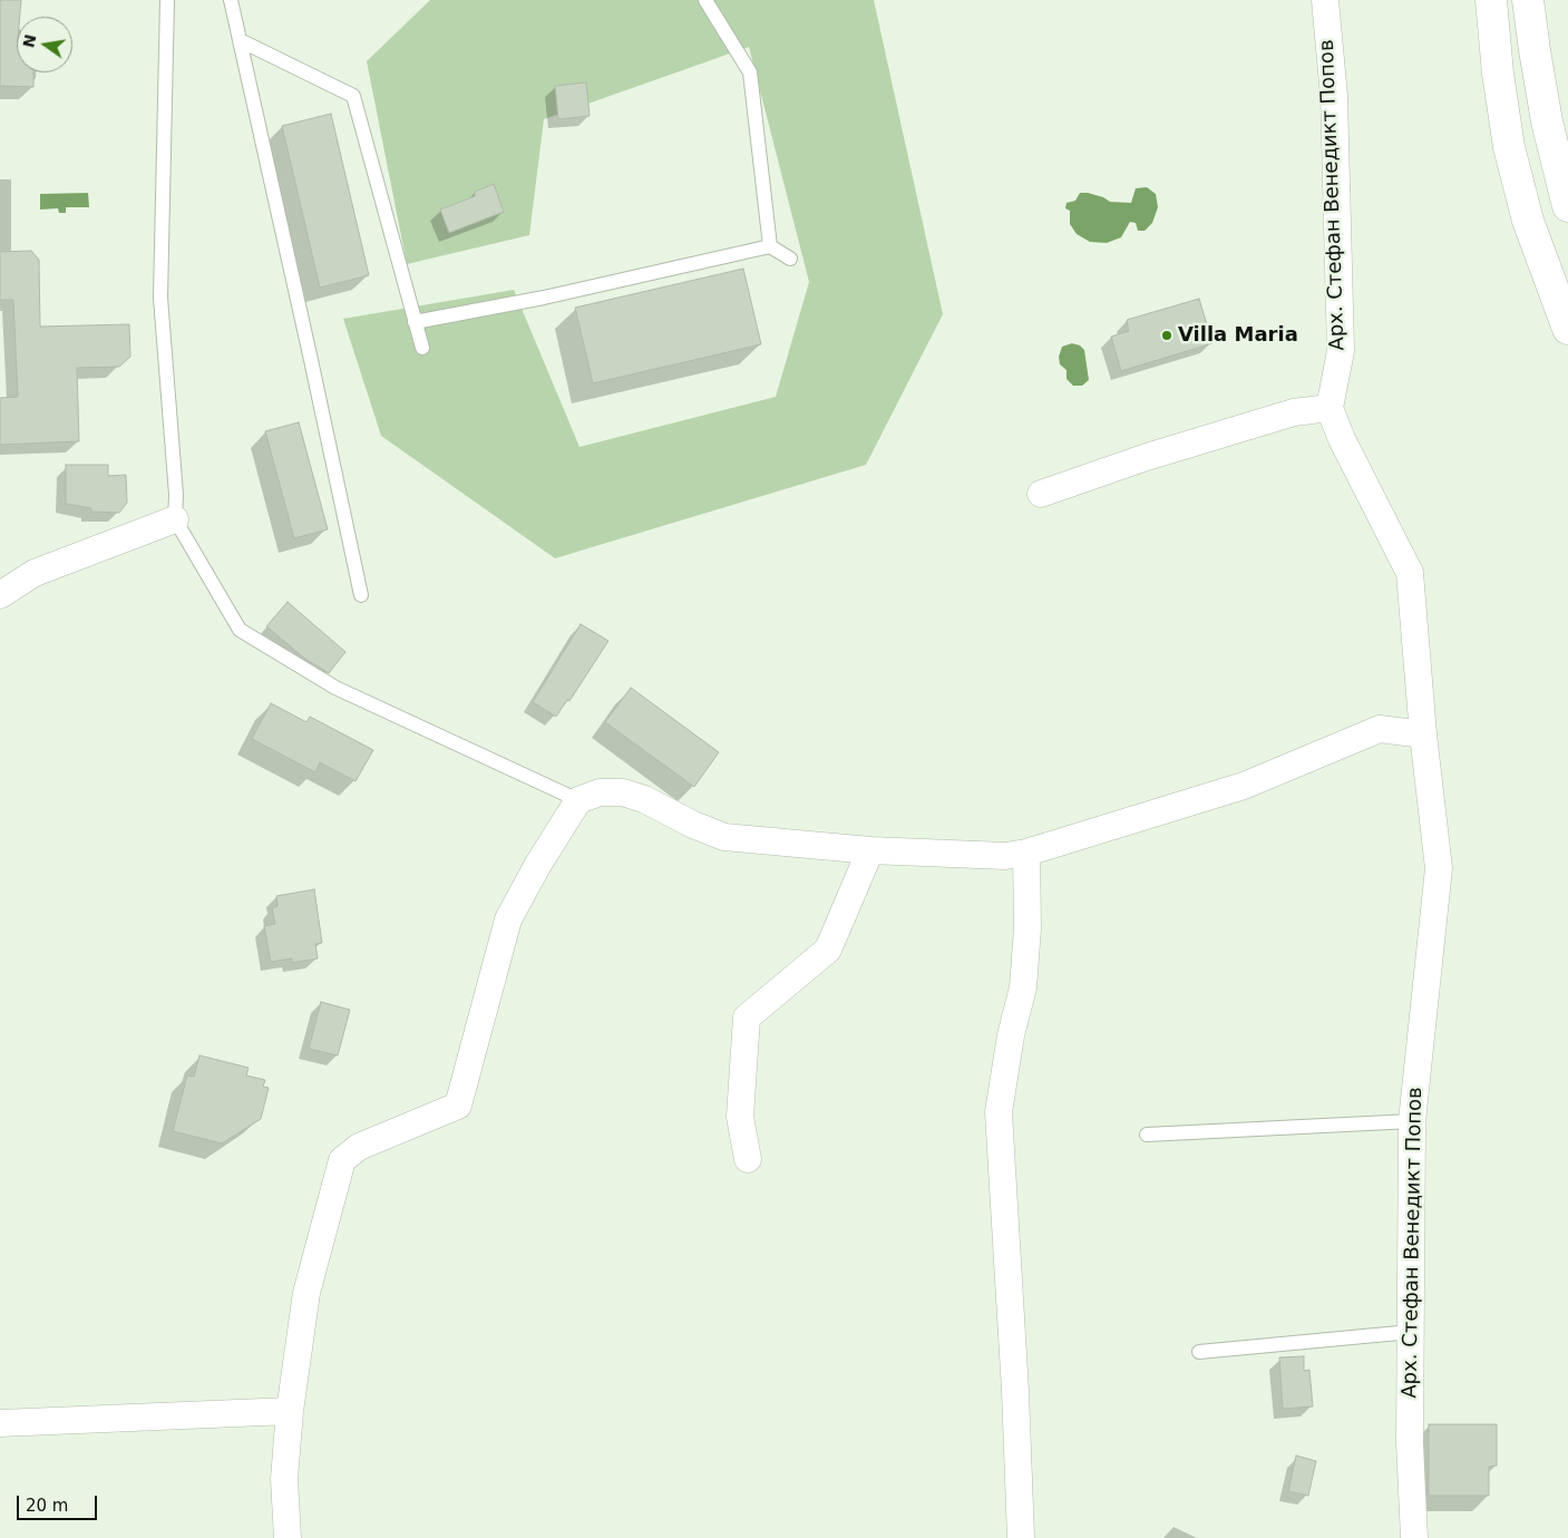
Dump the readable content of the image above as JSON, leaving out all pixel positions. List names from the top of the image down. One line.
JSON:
{"streets":{"street":["Арх. Стефан Венедикт Попов"]},"places":["Villa Maria"],"scale_bar":"20 m","north":"left"}
